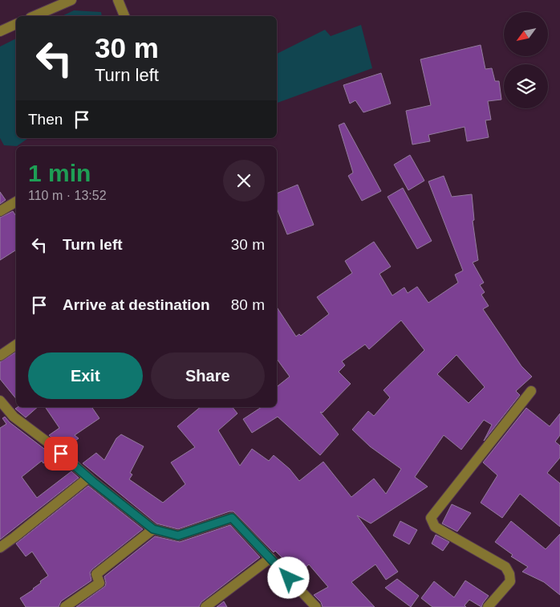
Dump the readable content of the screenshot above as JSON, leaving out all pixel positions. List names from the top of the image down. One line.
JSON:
{"north":"bottom left","page":{"turn":["30 m","Turn left"],"then":"Then","heading":["1 min","110 m · 13:52"],"list":[{"name":"Turn left","value":"30 m"},{"name":"Arrive at destination","value":"80 m"}],"buttons":["Exit","Share"]}}
